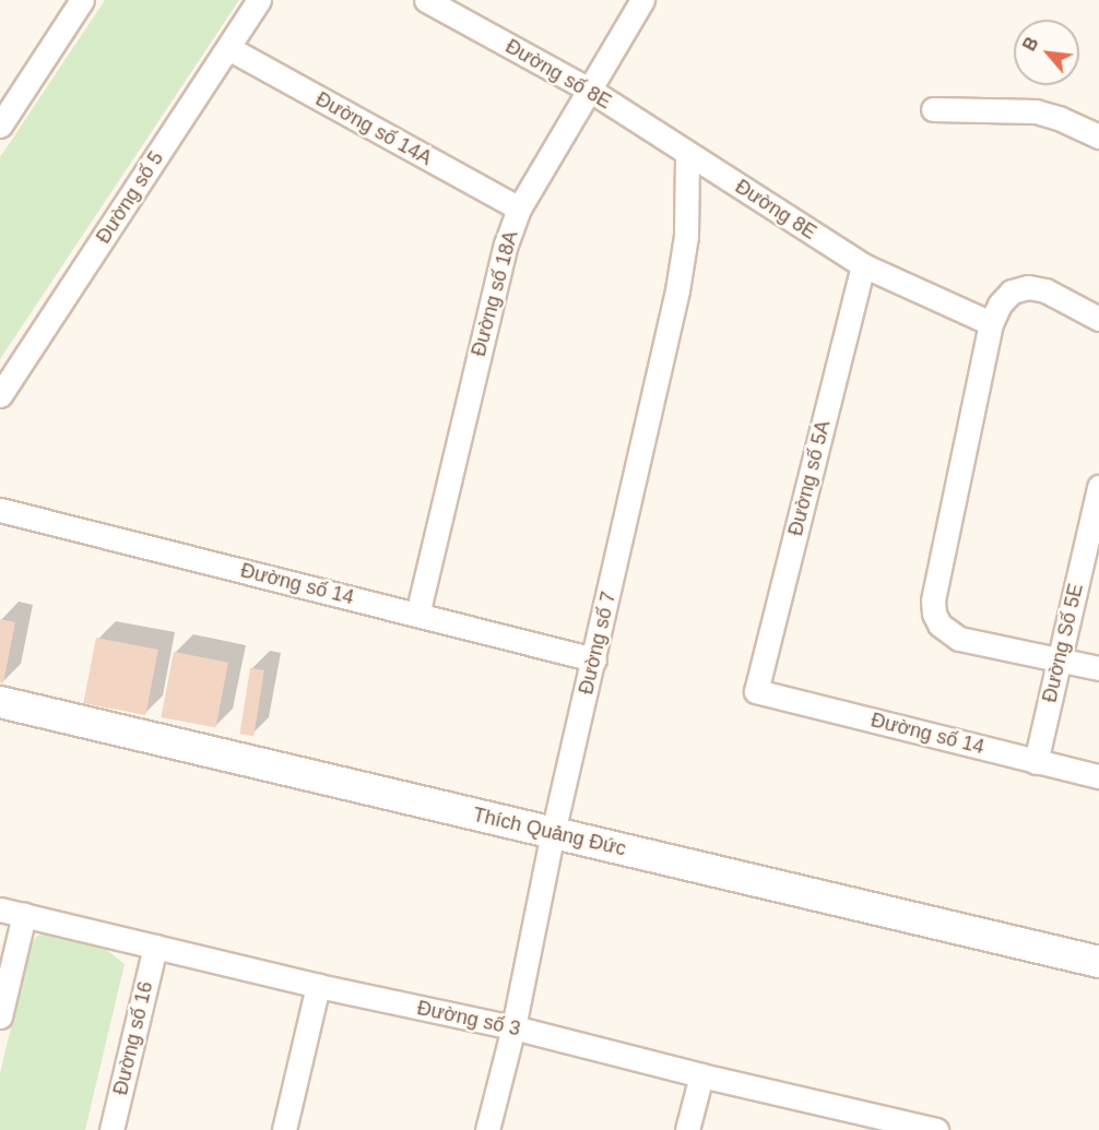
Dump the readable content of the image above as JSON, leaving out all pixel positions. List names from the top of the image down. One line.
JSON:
{"streets":{"street":["Đường số 8E","Đường số 14A","Đường số 5","Đường 8E","Đường số 18A","Đường số 5A","Đường số 14","Đường số 7","Đường Số 5E","Thích Quảng Đức","Đường số 3","Đường số 16"]},"crossings":[["Đường số 8E","Đường 8E"],["Đường số 8E","Đường số 18A"],["Đường số 8E","Đường số 7"],["Đường số 14A","Đường số 5"],["Đường số 14A","Đường số 18A"],["Đường 8E","Đường số 5A"],["Đường 8E","Đường số 7"],["Đường số 18A","Đường số 14"],["Đường số 5A","Đường số 14"],["Đường số 14","Đường số 7"],["Đường số 14","Đường Số 5E"],["Đường số 7","Thích Quảng Đức"],["Đường số 7","Đường số 3"],["Đường số 3","Đường số 16"]],"north":"top left"}
